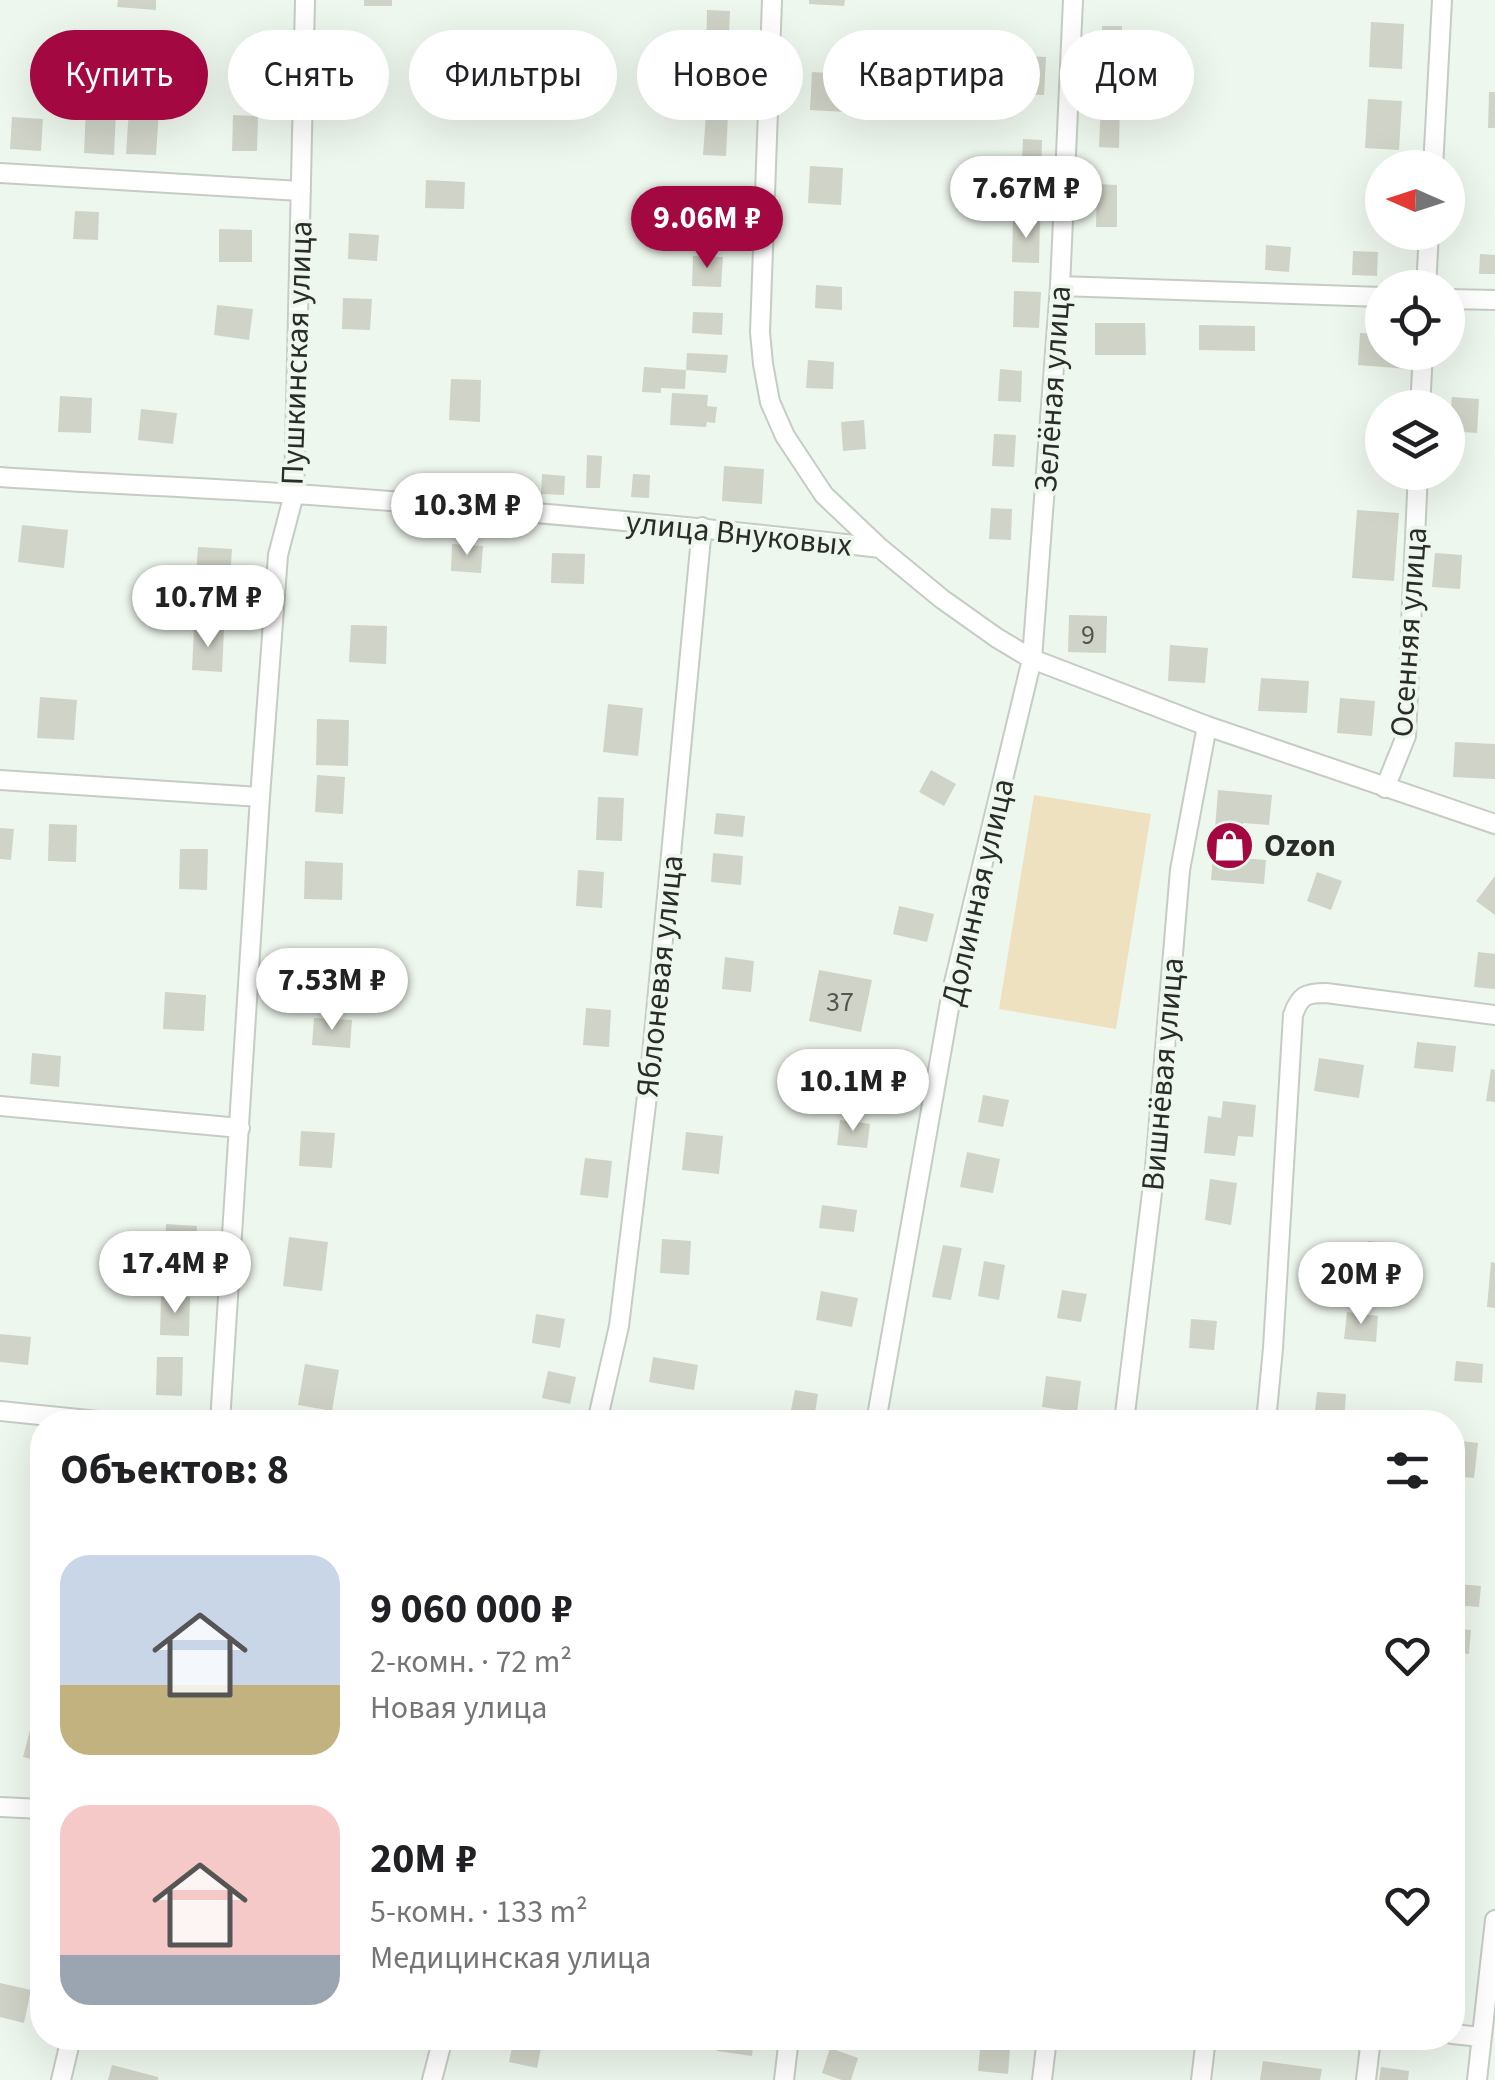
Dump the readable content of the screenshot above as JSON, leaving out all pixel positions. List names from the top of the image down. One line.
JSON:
{"streets":{"street":["Пушкинская улица","Зелёная улица","улица Внуковых","Осенняя улица","Долинная улица","Яблоневая улица","Вишнёвая улица"]},"crossings":[["Пушкинская улица","улица Внуковых"],["Зелёная улица","Долинная улица"],["улица Внуковых","Яблоневая улица"]],"places":{"shop":["Ozon"]},"house_numbers":["9","37"],"north":"left","page":{"chip":["Купить","Снять","Фильтры","Новое","Квартира","Дом"],"price":["7.67M ₽","9.06M ₽","10.3M ₽","10.7M ₽","7.53M ₽","10.1M ₽","17.4M ₽","20M ₽"],"heading":"Объектов: 8","list":[{"name":"9 060 000 ₽","note":"2-комн. · 72 m² · Новая улица"},{"name":"20M ₽","note":"5-комн. · 133 m² · Медицинская улица"}]}}
